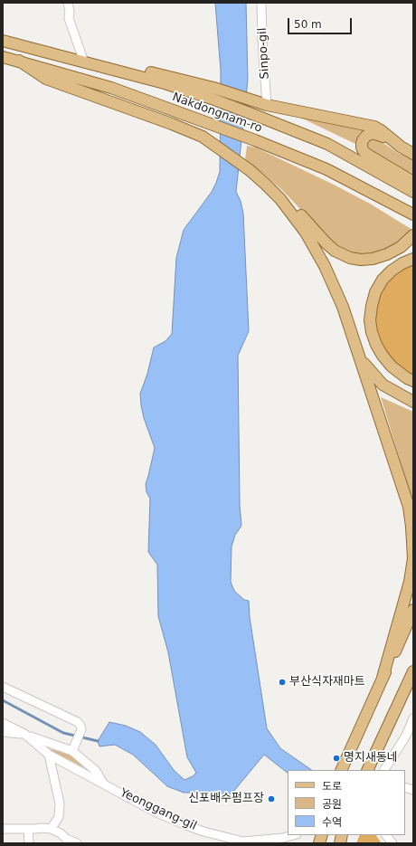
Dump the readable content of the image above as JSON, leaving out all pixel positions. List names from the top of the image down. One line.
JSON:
{"streets":{"main road":["Nakdongnam-ro"],"street":["Sinpo-gil","Yeonggang-gil"]},"places":["부산식자재마트","명지새동네","신포배수펌프장"],"legend":["도로","공원","수역"],"scale_bar":"50 m"}
